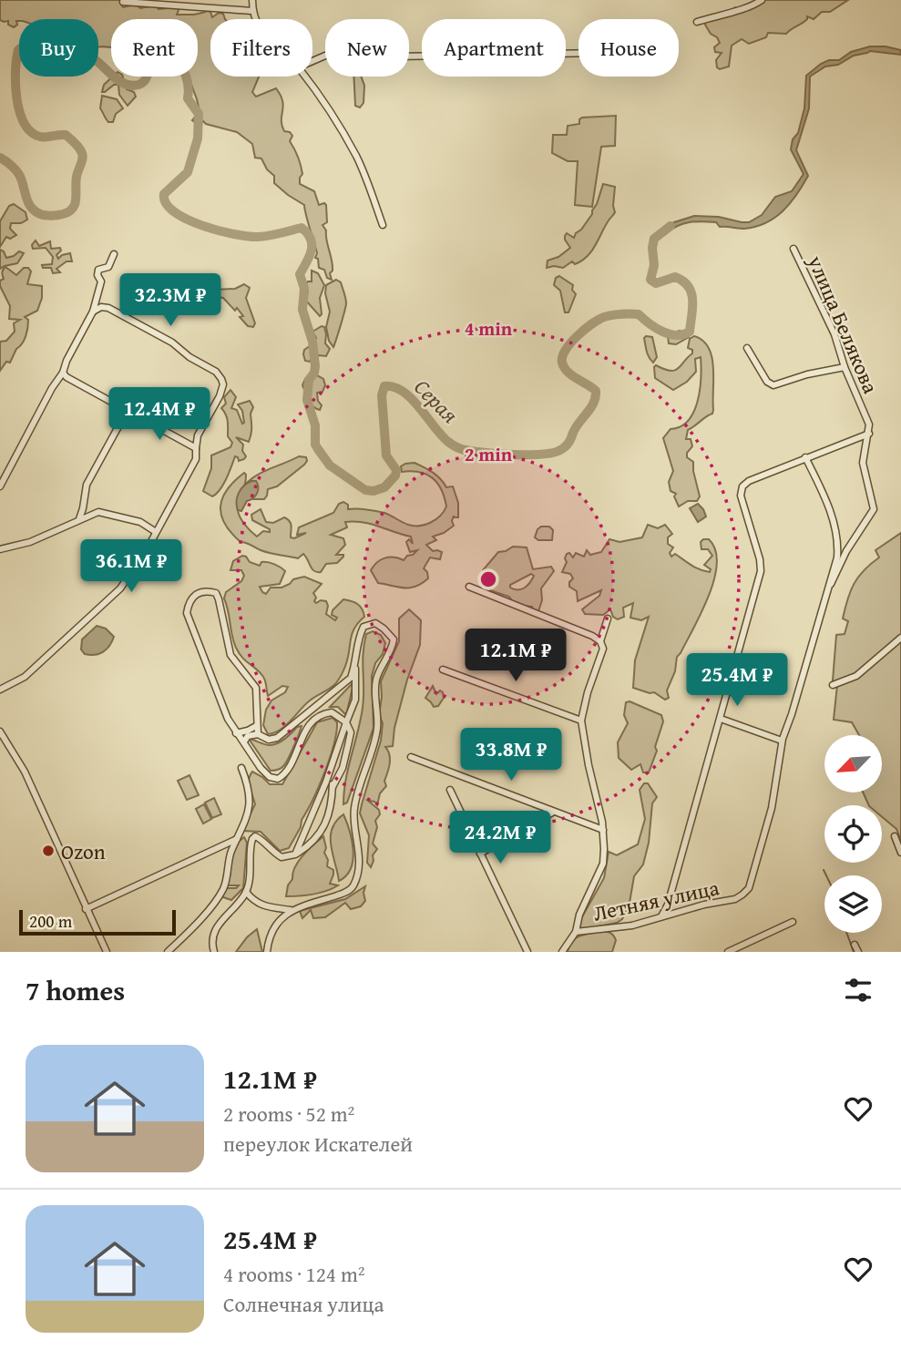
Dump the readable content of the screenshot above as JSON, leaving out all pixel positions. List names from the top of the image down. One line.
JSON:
{"streets":{"street":["улица Белякова","Летняя улица"]},"crossings":[["улица Белякова","Летняя улица"]],"water":["Серая"],"places":["Ozon"],"scale_bar":"200 m","north":"bottom left","page":{"chip":["Buy","Rent","Filters","New","Apartment","House"],"price":["32.3M ₽","12.4M ₽","36.1M ₽","12.1M ₽","25.4M ₽","33.8M ₽","24.2M ₽"],"scale":"200 m","heading":"7 homes","list":[{"name":"12.1M ₽","note":"2 rooms · 52 m² · переулок Искателей"},{"name":"25.4M ₽","note":"4 rooms · 124 m² · Солнечная улица"}]},"rings":["4 min","2 min"]}
